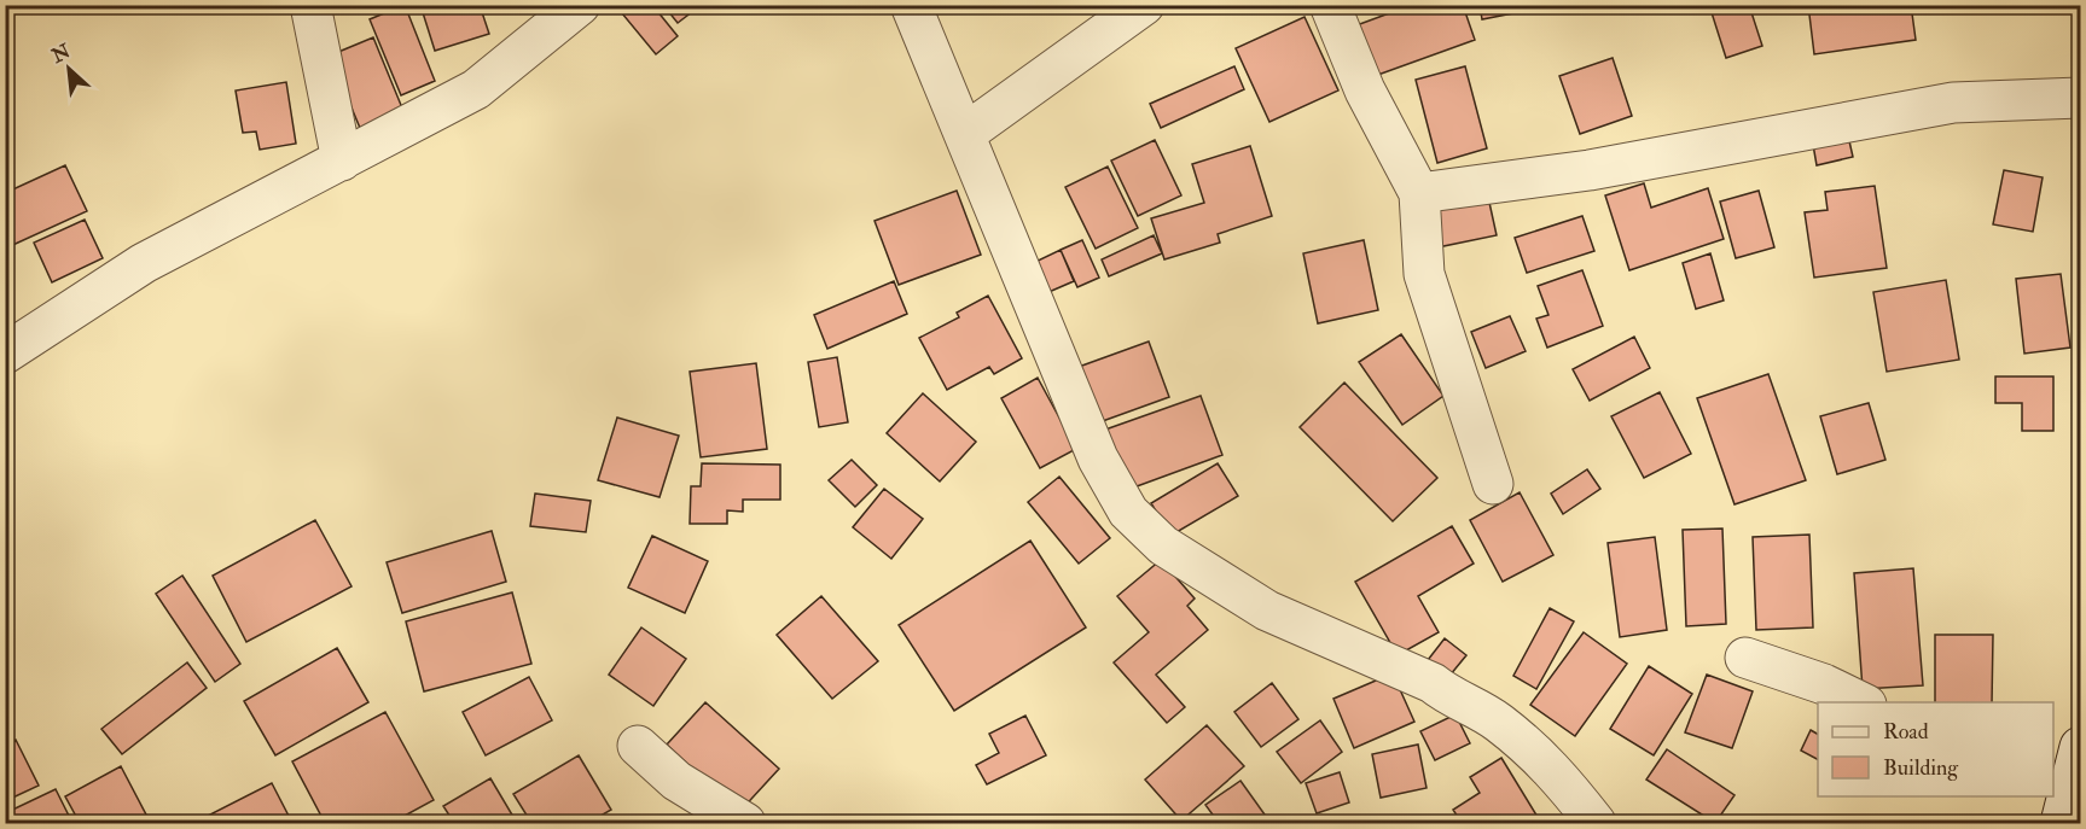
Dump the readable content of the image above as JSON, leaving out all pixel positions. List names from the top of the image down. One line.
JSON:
{"legend":["Road","Building"],"north":"top left"}
